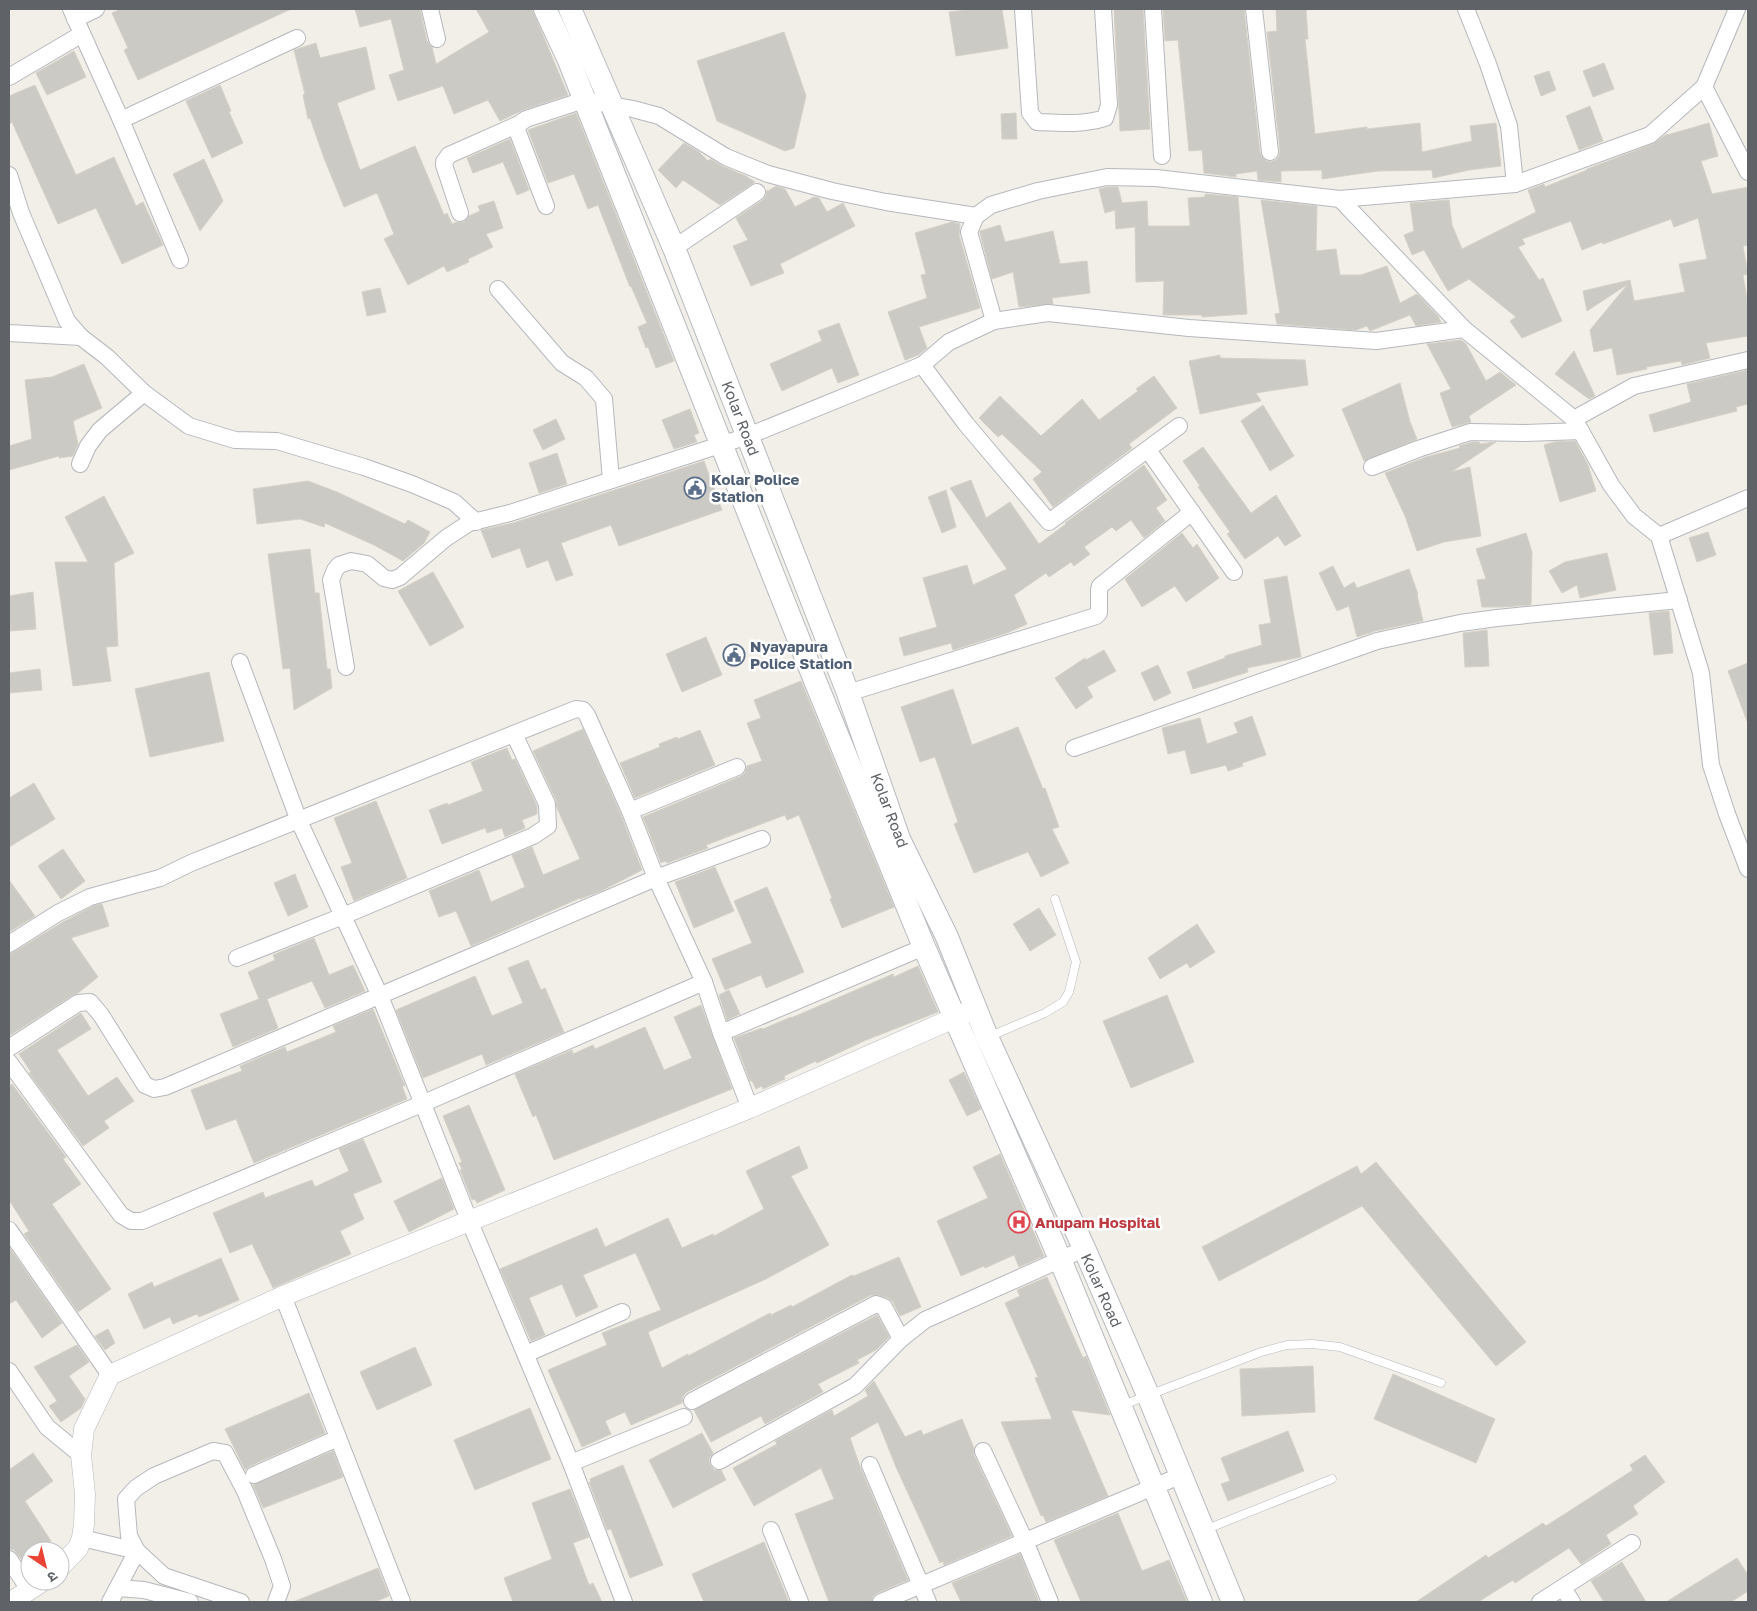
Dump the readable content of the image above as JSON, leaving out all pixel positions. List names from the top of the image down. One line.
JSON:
{"streets":{"main road":["Kolar Road"]},"places":{"public building":["Kolar Police Station","Nyayapura Police Station"],"hospital":["Anupam Hospital"]},"north":"bottom right"}
